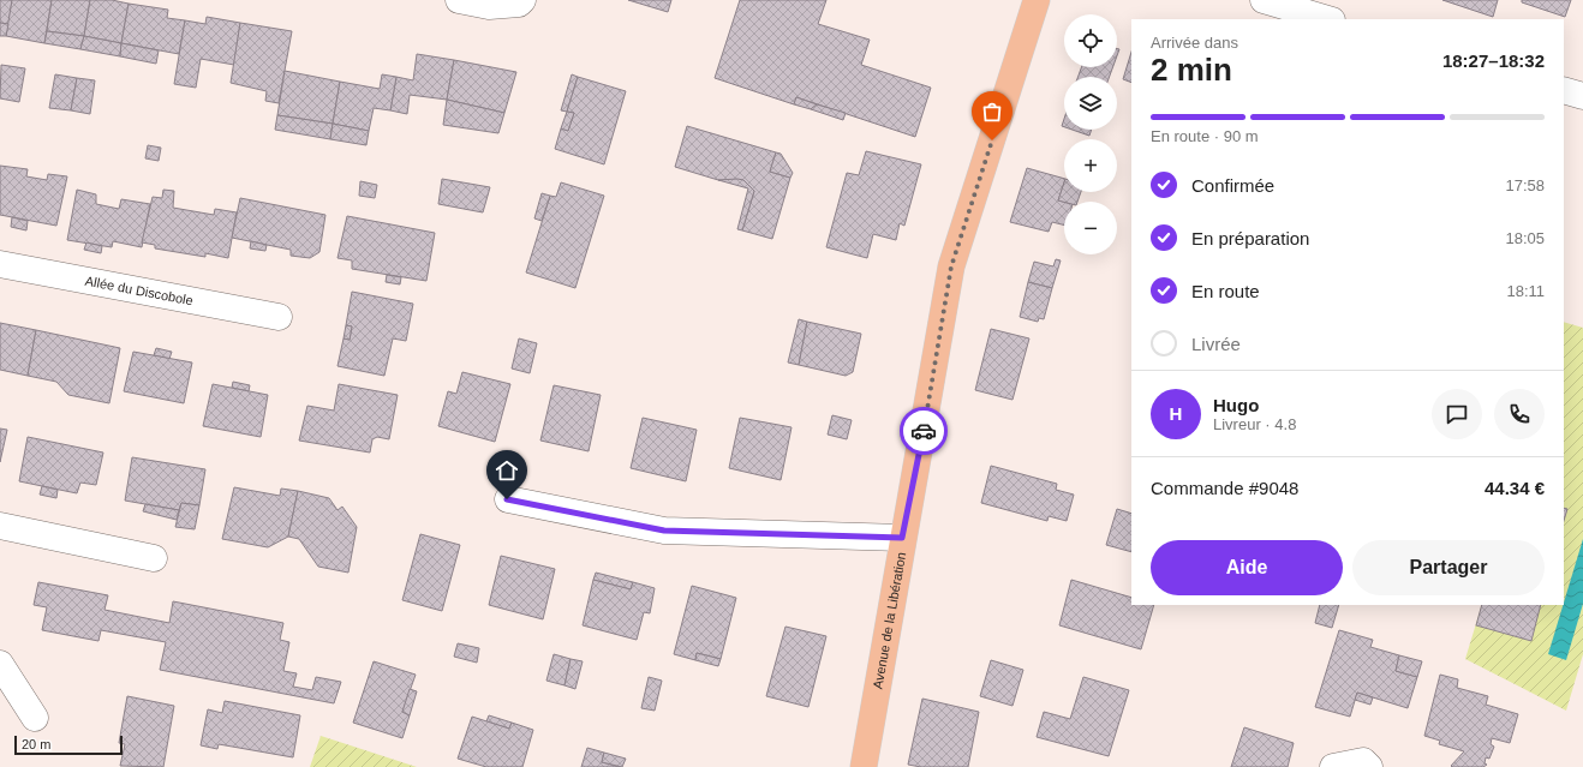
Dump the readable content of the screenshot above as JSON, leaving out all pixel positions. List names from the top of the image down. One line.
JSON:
{"streets":{"main road":["Avenue de la Libération"],"street":["Allée du Discobole"]},"scale_bar":"20 m","page":{"map_buttons":["+","−"],"heading":["2 min","Arrivée dans","18:27–18:32"],"panel":["Hugo","Livreur · 4.8","Commande #9048","44.34 €"],"bar":"En route · 90 m","list":[["Confirmée","17:58"],["En préparation","18:05"],["En route","18:11"],"Livrée"],"round":"H","buttons":["Aide","Partager"],"scale":"20 m"}}
